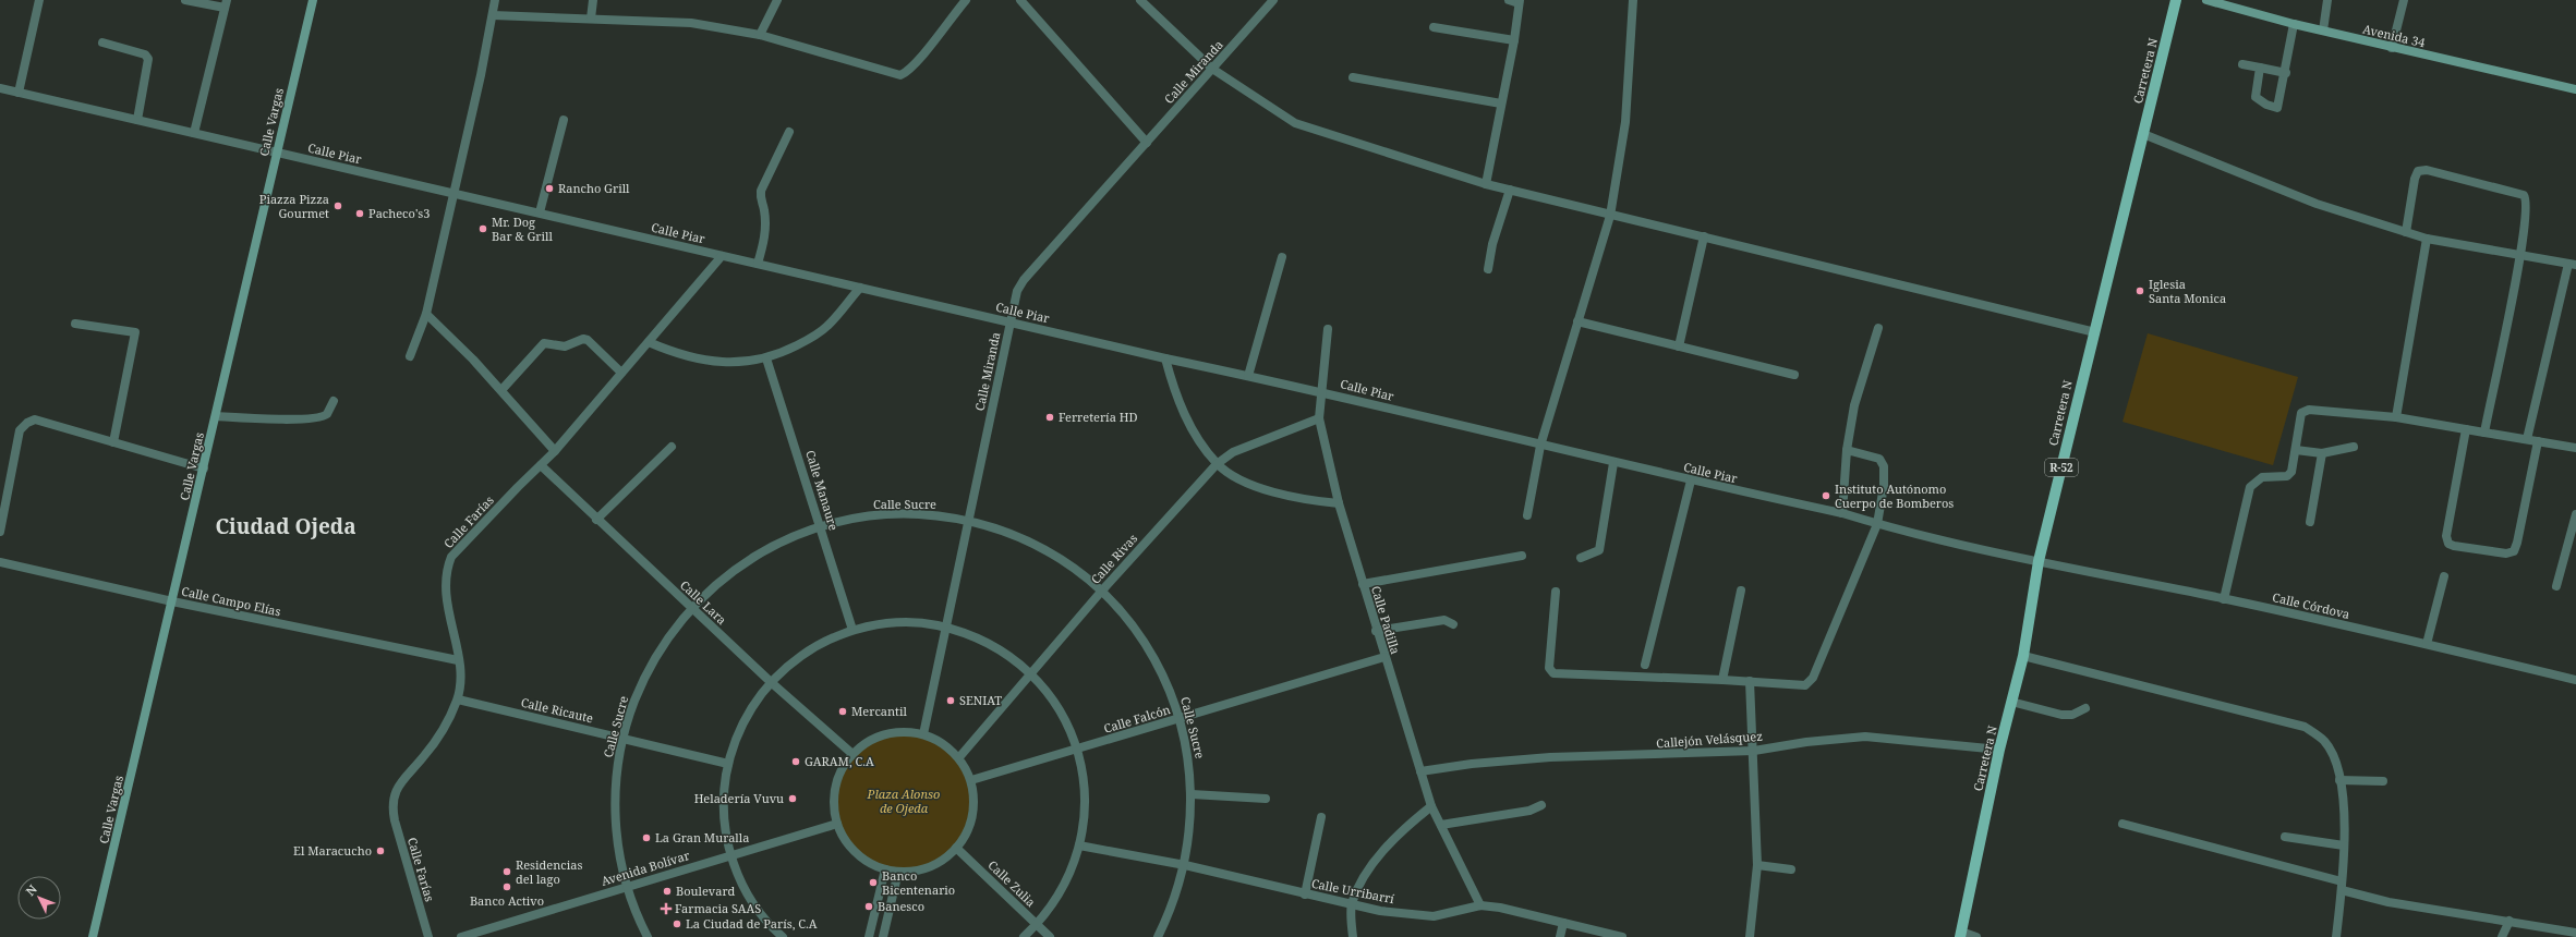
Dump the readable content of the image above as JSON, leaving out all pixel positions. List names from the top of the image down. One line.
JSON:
{"streets":{"main road":["Carretera N","R-52"],"street":["Avenida 34","Calle Miranda","Calle Vargas","Calle Piar","Calle Manaure","Calle Sucre","Calle Farías","Calle Rivas","Calle Campo Elías","Calle Lara","Calle Córdova","Calle Padilla","Calle Ricaute","Calle Falcón","Callejón Velásquez","Avenida Bolívar","Calle Zulia","Calle Urribarrí"]},"crossings":[["Carretera N","Calle Piar"],["Carretera N","Calle Córdova"],["Carretera N","Callejón Velásquez"],["Calle Miranda","Calle Piar"],["Calle Miranda","Calle Sucre"],["Calle Miranda","Calle Rivas"],["Calle Miranda","Calle Lara"],["Calle Miranda","Calle Falcón"],["Calle Miranda","Avenida Bolívar"],["Calle Miranda","Calle Zulia"],["Calle Vargas","Calle Piar"],["Calle Vargas","Calle Campo Elías"],["Calle Piar","Calle Farías"],["Calle Piar","Calle Córdova"],["Calle Piar","Calle Padilla"],["Calle Manaure","Calle Sucre"],["Calle Sucre","Calle Rivas"],["Calle Sucre","Calle Lara"],["Calle Sucre","Calle Ricaute"],["Calle Sucre","Calle Falcón"],["Calle Sucre","Avenida Bolívar"],["Calle Sucre","Calle Urribarrí"],["Calle Farías","Calle Campo Elías"],["Calle Farías","Calle Lara"],["Calle Farías","Calle Ricaute"],["Calle Rivas","Calle Lara"],["Calle Rivas","Calle Padilla"],["Calle Rivas","Calle Falcón"],["Calle Rivas","Avenida Bolívar"],["Calle Rivas","Calle Zulia"],["Calle Lara","Calle Falcón"],["Calle Lara","Avenida Bolívar"],["Calle Lara","Calle Zulia"],["Calle Padilla","Calle Falcón"],["Calle Padilla","Callejón Velásquez"],["Calle Padilla","Calle Urribarrí"],["Calle Falcón","Avenida Bolívar"],["Calle Falcón","Calle Zulia"],["Avenida Bolívar","Calle Zulia"]],"districts":["Ciudad Ojeda"],"parks":["Plaza Alonso de Ojeda"],"places":{"other":["Rancho Grill","Piazza Pizza Gourmet","Pacheco's3","Mr. Dog Bar & Grill","Iglesia Santa Monica","Ferretería HD","Instituto Autónomo Cuerpo de Bomberos","SENIAT","Mercantil","GARAM, C.A","Heladería Vuvu","La Gran Muralla","El Maracucho","Residencias del lago","Banco Bicentenario","Banco Activo","Boulevard","Banesco","La Ciudad de París, C.A"],"health":["Farmacia SAAS"]},"north":"top left"}
